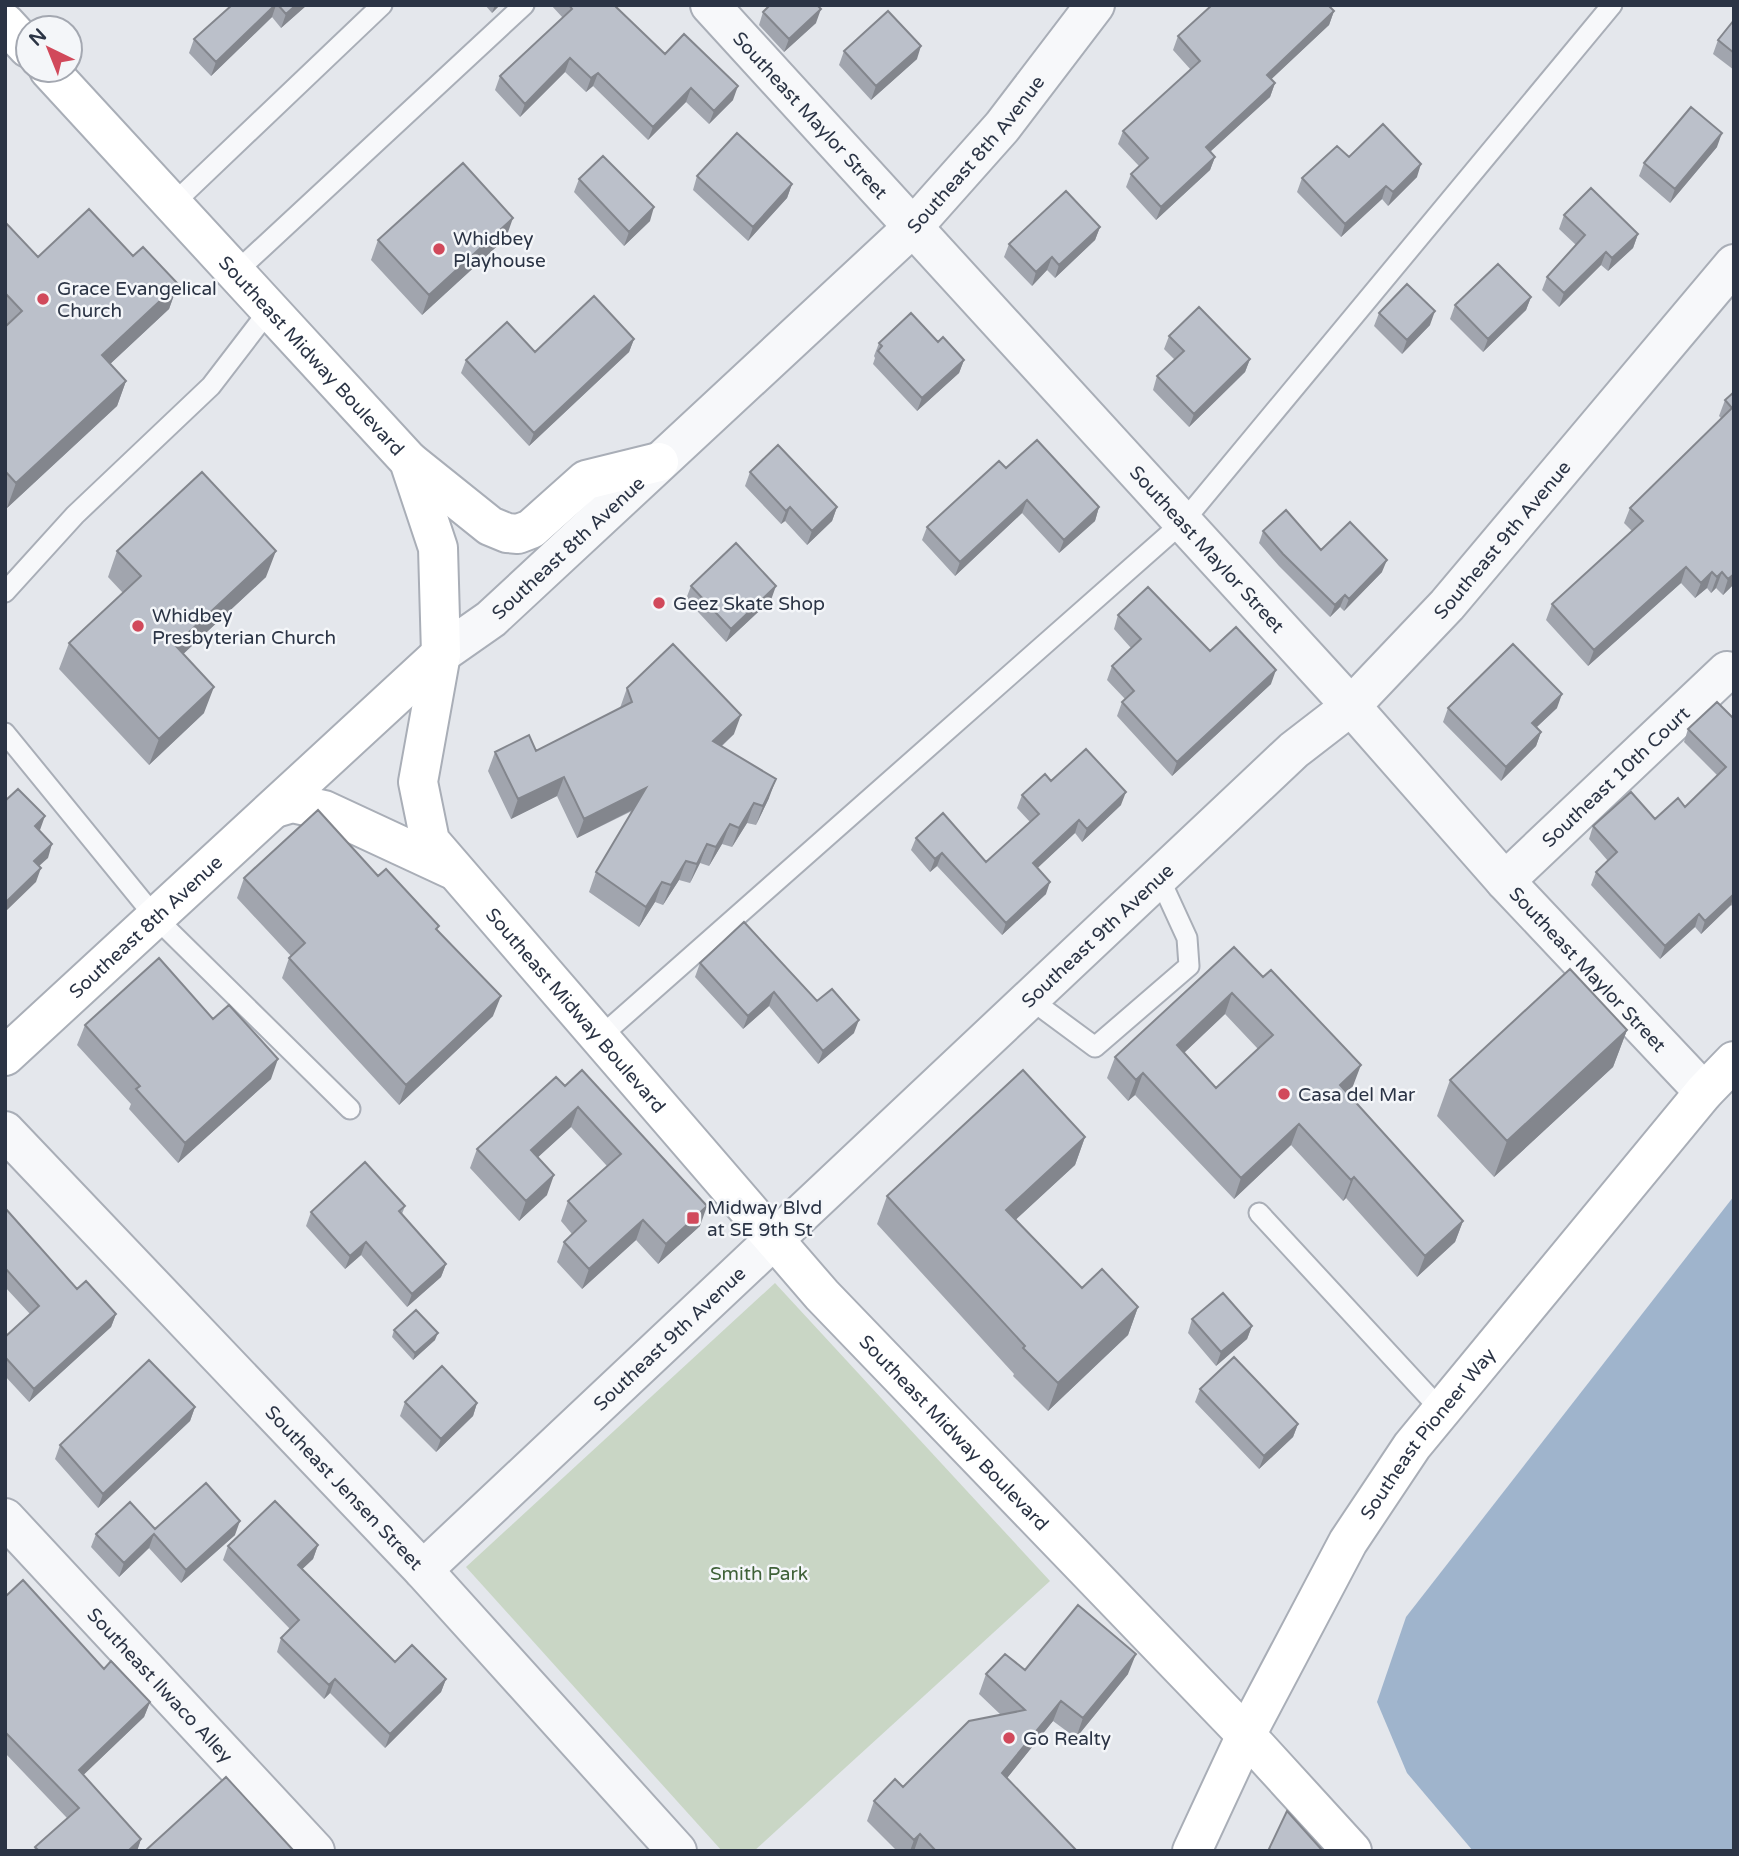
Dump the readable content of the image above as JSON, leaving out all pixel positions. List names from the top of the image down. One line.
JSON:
{"streets":{"street":["Southeast Maylor Street","Southeast 8th Avenue","Southeast Midway Boulevard","Southeast 9th Avenue","Southeast 10th Court","Southeast Pioneer Way","Southeast Jensen Street","Southeast Ilwaco Alley"]},"crossings":[["Southeast Maylor Street","Southeast 8th Avenue"],["Southeast Maylor Street","Southeast 9th Avenue"],["Southeast Maylor Street","Southeast 10th Court"],["Southeast Maylor Street","Southeast Pioneer Way"],["Southeast 8th Avenue","Southeast Midway Boulevard"],["Southeast Midway Boulevard","Southeast 9th Avenue"],["Southeast Midway Boulevard","Southeast Pioneer Way"],["Southeast 9th Avenue","Southeast Jensen Street"]],"parks":["Smith Park"],"places":{"other":["Whidbey Playhouse","Grace Evangelical Church","Geez Skate Shop","Whidbey Presbyterian Church","Casa del Mar","Go Realty"],"transit":["Midway Blvd at SE 9th St"]},"north":"top left"}
